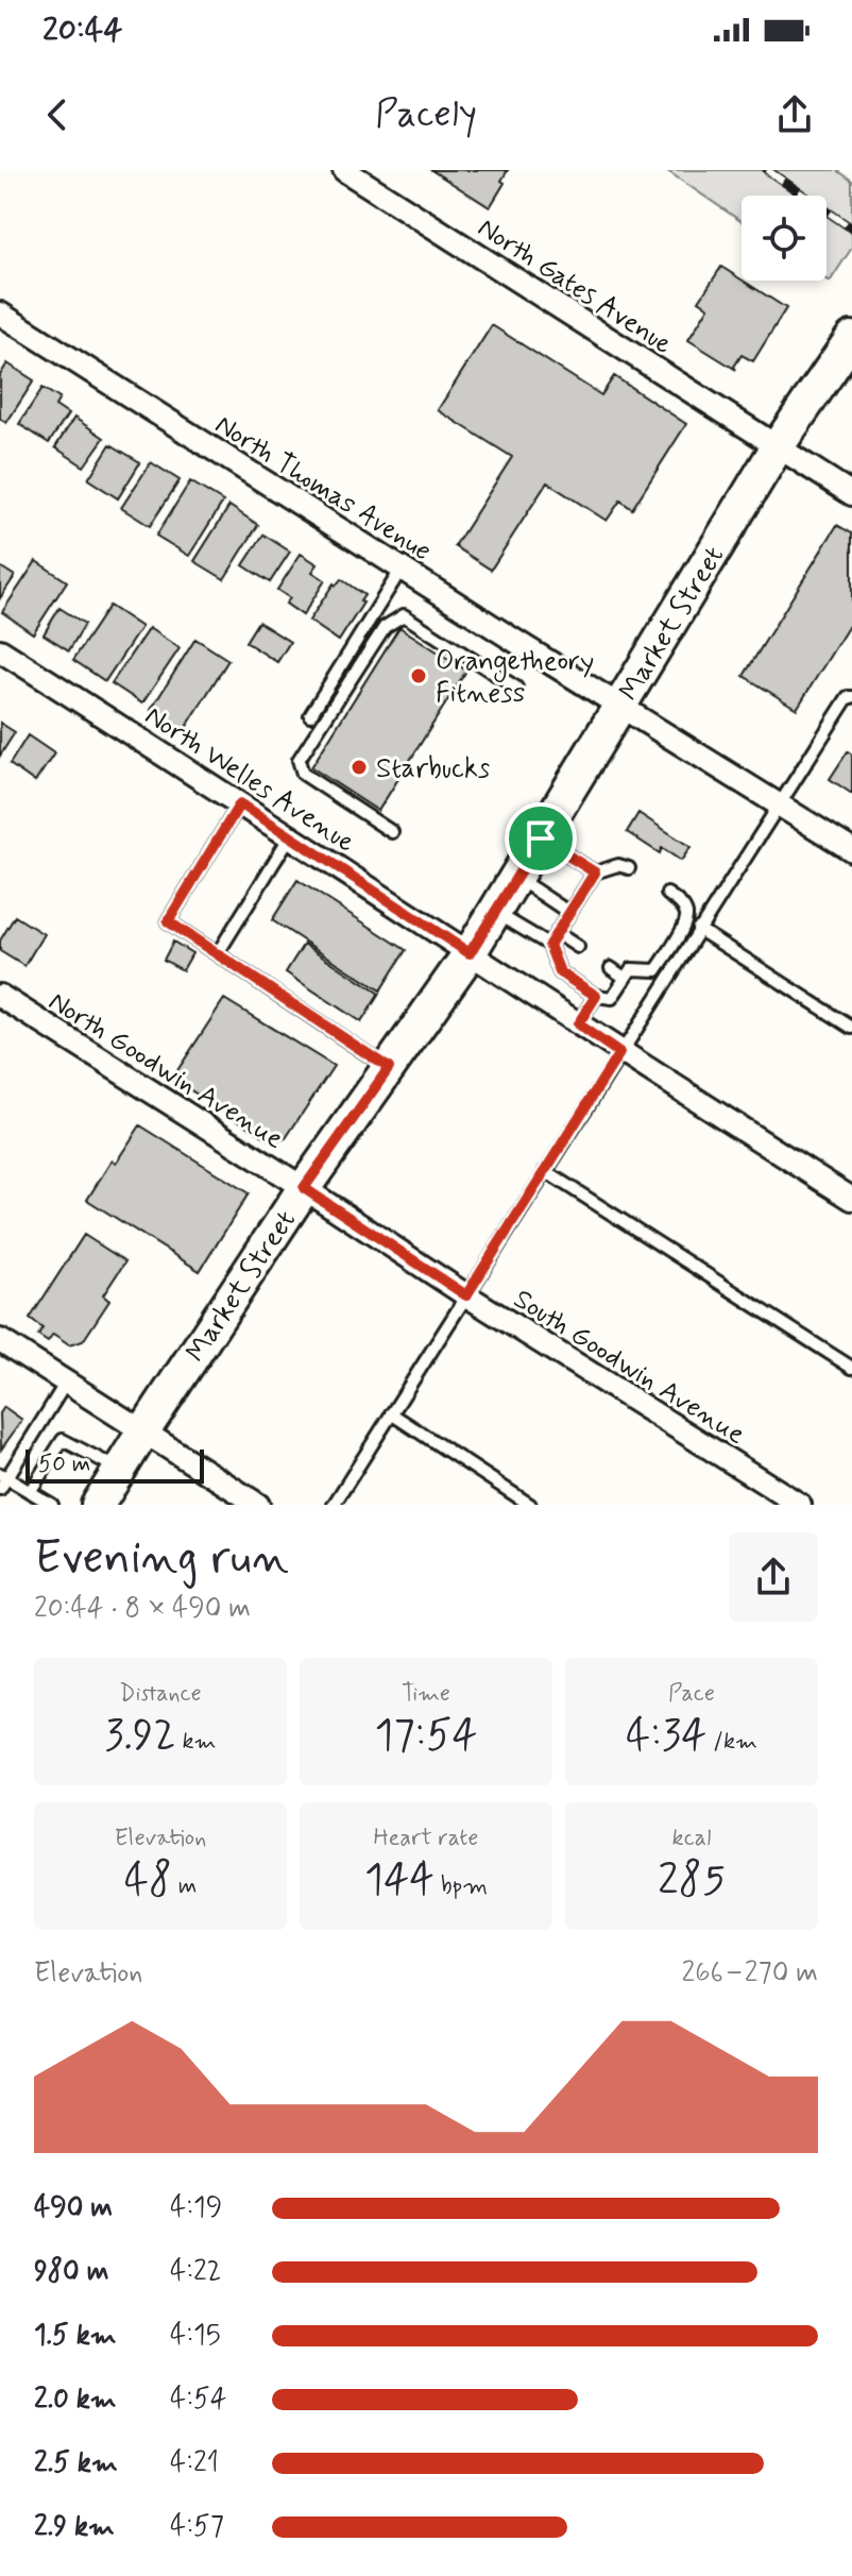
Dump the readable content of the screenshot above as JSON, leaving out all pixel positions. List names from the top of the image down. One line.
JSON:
{"streets":{"main road":["Market Street"],"street":["North Gates Avenue","North Thomas Avenue","North Welles Avenue","North Goodwin Avenue","South Goodwin Avenue"]},"crossings":[["North Gates Avenue","Market Street"],["North Thomas Avenue","Market Street"],["Market Street","North Welles Avenue"],["Market Street","North Goodwin Avenue"],["Market Street","South Goodwin Avenue"],["North Goodwin Avenue","South Goodwin Avenue"]],"places":["Orangetheory Fitness","Starbucks"],"scale_bar":"50 m","page":{"status":"20:44","header":"Pacely","scale":"50 m","heading":["Evening run","20:44 · 8 × 490 m"],"stats":[["Distance","3.92 km"],["Time","17:54"],["Pace","4:34 /km"],["Elevation","48 m"],["Heart rate","144 bpm"],["kcal","285"]],"chart":["Elevation","266–270 m"],"list":[{"name":"490 m","note":"4:19"},{"name":"980 m","note":"4:22"},{"name":"1.5 km","note":"4:15"},{"name":"2.0 km","note":"4:54"},{"name":"2.5 km","note":"4:21"},{"name":"2.9 km","note":"4:57"}]}}
